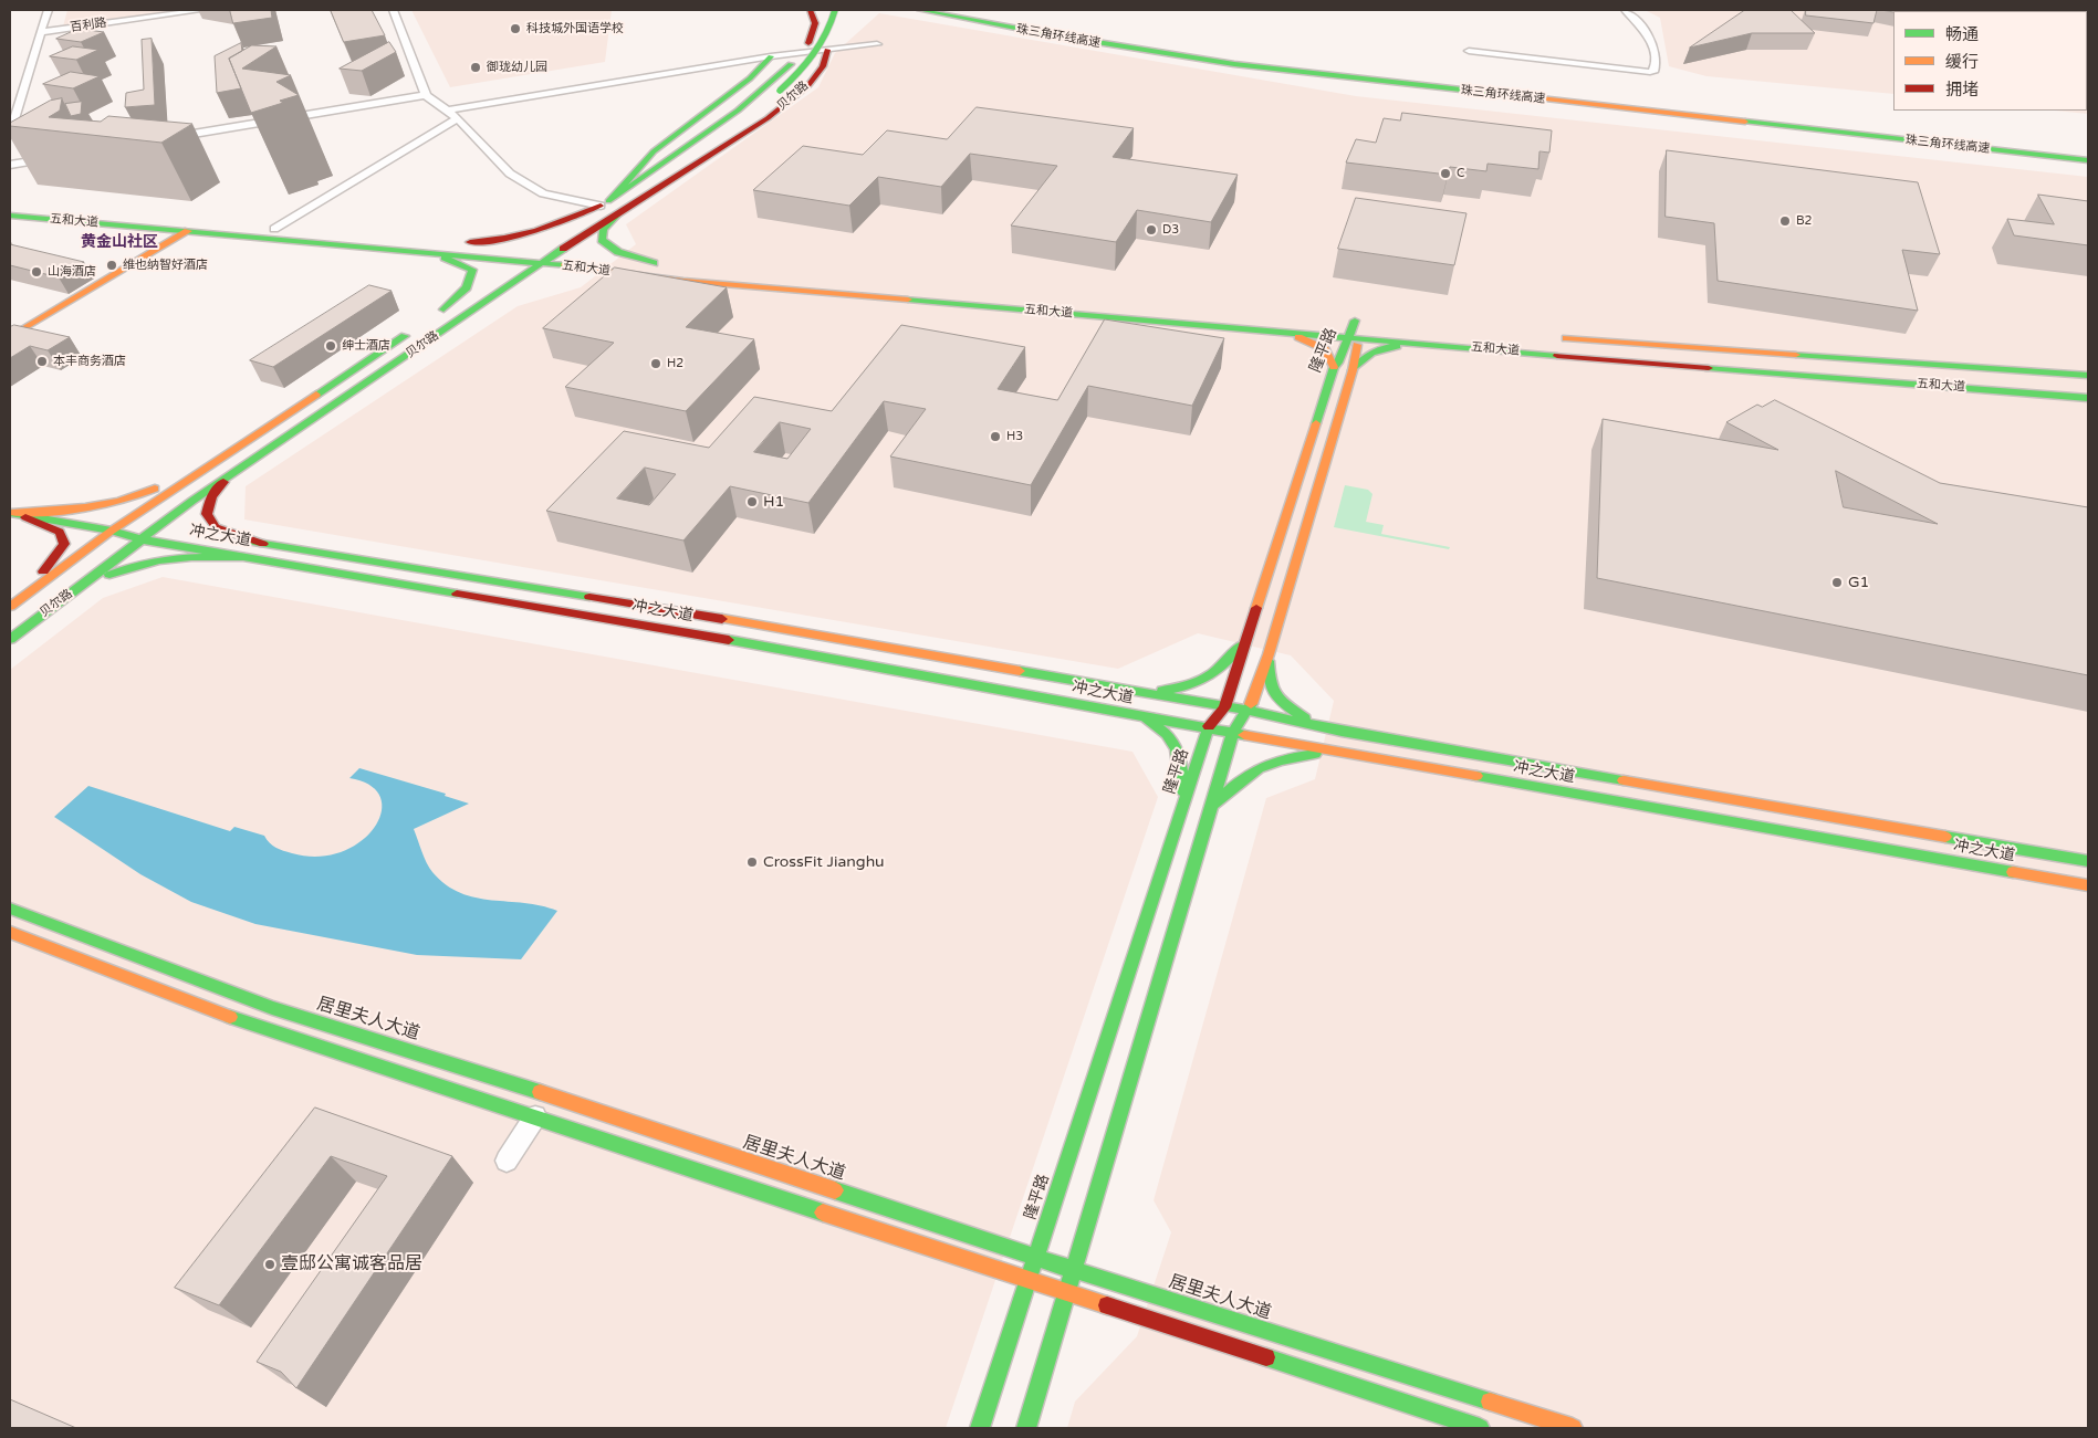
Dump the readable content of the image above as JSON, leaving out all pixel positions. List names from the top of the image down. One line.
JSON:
{"streets":{"main road":["珠三角环线高速","贝尔路","五和大道","隆平路","冲之大道","居里夫人大道"],"street":["百利路"]},"crossings":[["贝尔路","五和大道"],["贝尔路","冲之大道"],["五和大道","隆平路"],["隆平路","冲之大道"],["隆平路","居里夫人大道"]],"districts":["黄金山社区"],"places":["科技城外国语学校","御珑幼儿园","C","B2","D3","维也纳智好酒店","山海酒店","绅士酒店","本丰商务酒店","H2","H3","H1","G1","CrossFit Jianghu","壹邸公寓诚客品居"],"legend":["畅通","缓行","拥堵"]}
